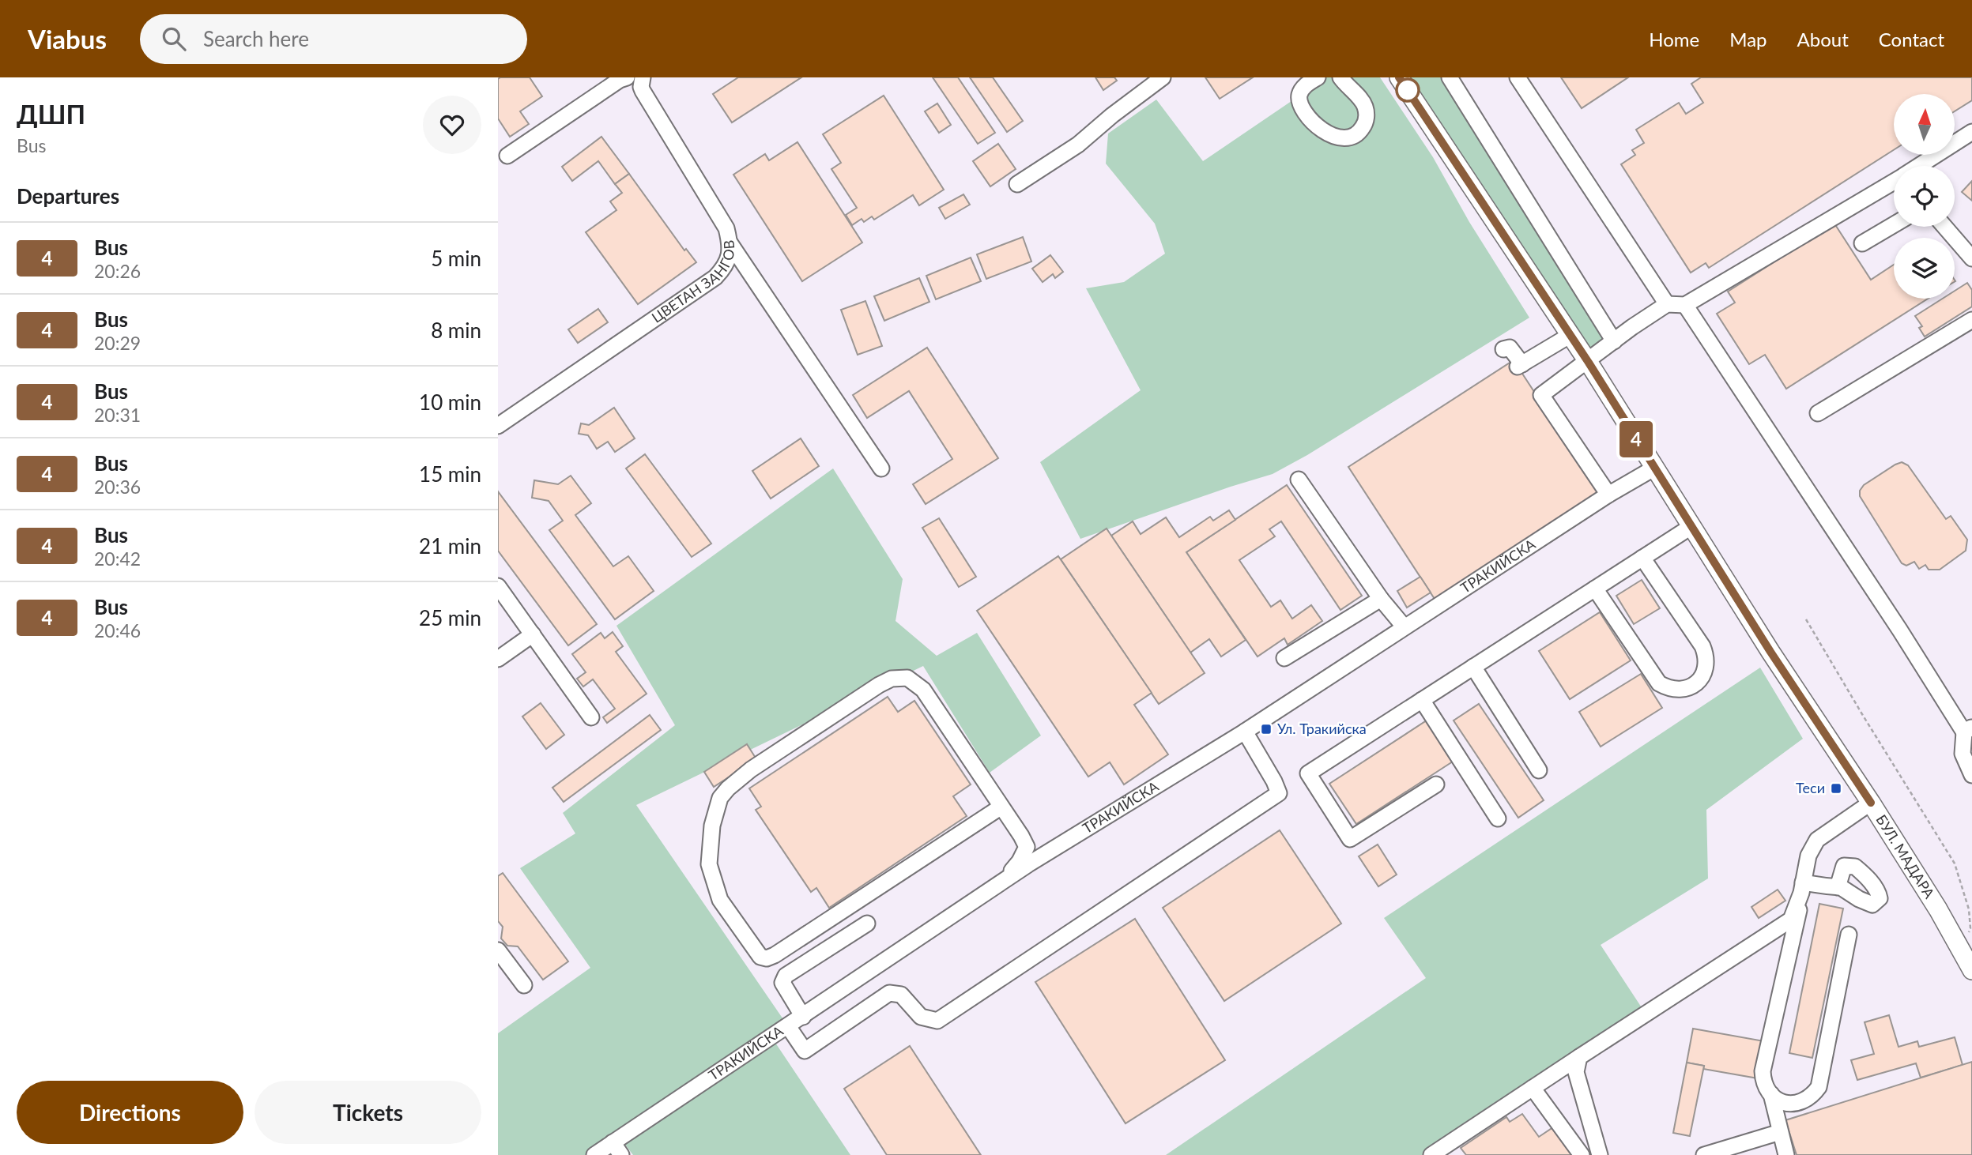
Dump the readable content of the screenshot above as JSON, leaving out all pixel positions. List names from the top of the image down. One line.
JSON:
{"streets":{"main road":["БУЛ. МАДАРА"],"street":["ЦВЕТАН ЗАНГОВ","ТРАКИЙСКА"]},"crossings":[["ТРАКИЙСКА","БУЛ. МАДАРА"]],"places":{"transit":["Ул. Тракийска","Теси"]},"lines":["bus line 4"],"north":"top","page":{"header":"Viabus","search":"Search here","nav":["Home","Map","About","Contact"],"heading":[["ДШП","Bus"],"Departures"],"on_map":"4","list":[{"mark":"4","name":"Bus","note":"20:26","value":"5 min"},{"mark":"4","name":"Bus","note":"20:29","value":"8 min"},{"mark":"4","name":"Bus","note":"20:31","value":"10 min"},{"mark":"4","name":"Bus","note":"20:36","value":"15 min"},{"mark":"4","name":"Bus","note":"20:42","value":"21 min"},{"mark":"4","name":"Bus","note":"20:46","value":"25 min"}],"buttons":["Directions","Tickets"]}}
